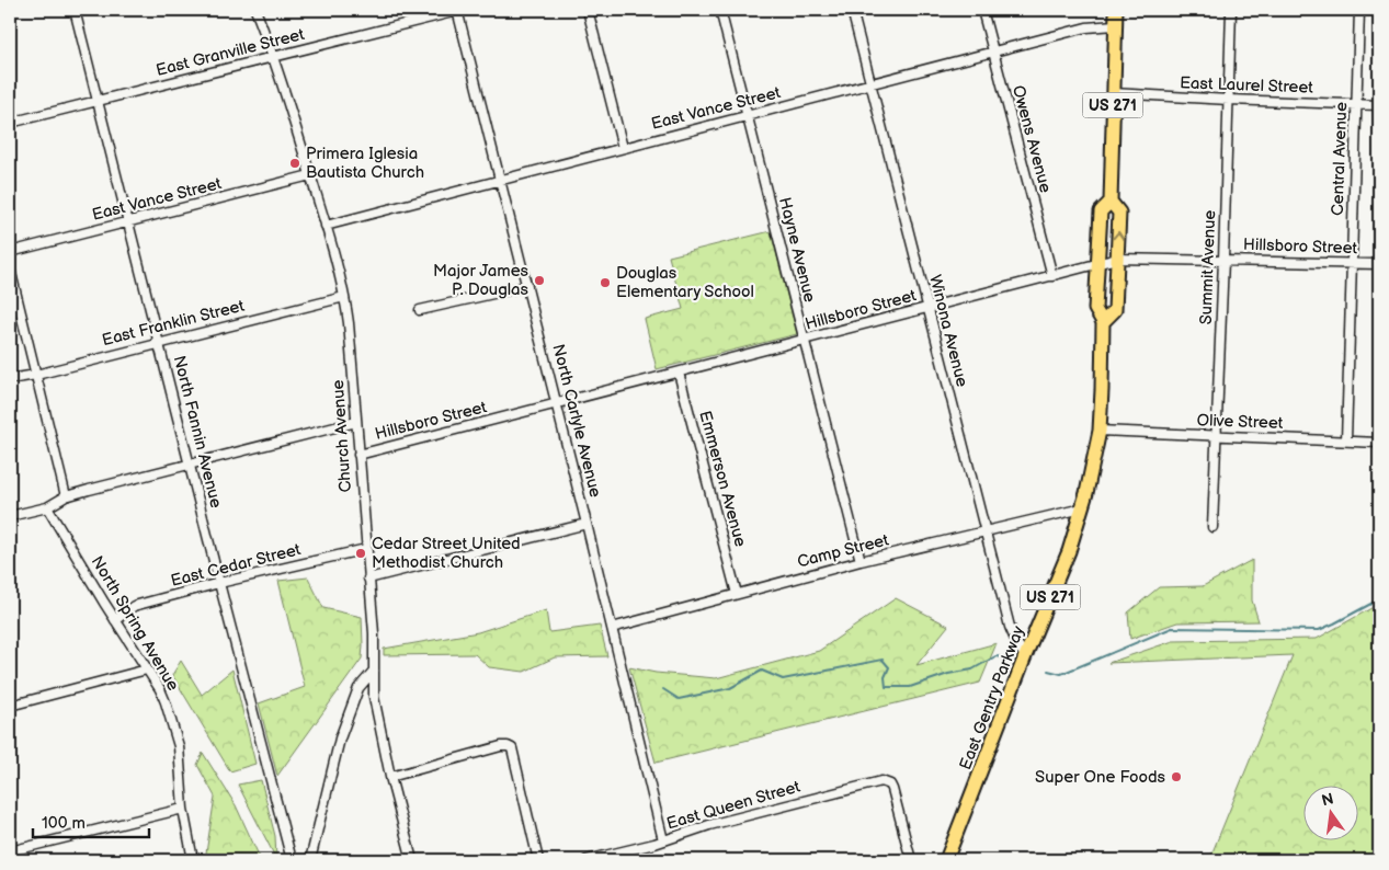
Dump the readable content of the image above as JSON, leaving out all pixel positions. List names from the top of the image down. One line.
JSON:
{"streets":{"main road":["US 271","East Gentry Parkway"],"street":["East Granville Street","East Laurel Street","East Vance Street","Owens Avenue","Central Avenue","Hillsboro Street","Hayne Avenue","Summit Avenue","East Franklin Street","Winona Avenue","North Carlyle Avenue","Olive Street","North Fannin Avenue","Church Avenue","Emmerson Avenue","Camp Street","East Cedar Street","North Spring Avenue","East Queen Street"]},"crossings":[["East Granville Street","North Carlyle Avenue"],["East Granville Street","North Fannin Avenue"],["East Granville Street","Church Avenue"],["East Laurel Street","Central Avenue"],["East Laurel Street","Summit Avenue"],["East Laurel Street","East Gentry Parkway"],["East Vance Street","Owens Avenue"],["East Vance Street","Hayne Avenue"],["East Vance Street","Winona Avenue"],["East Vance Street","North Carlyle Avenue"],["East Vance Street","North Fannin Avenue"],["East Vance Street","Church Avenue"],["East Vance Street","East Gentry Parkway"],["Owens Avenue","Hillsboro Street"],["Central Avenue","Hillsboro Street"],["Central Avenue","Olive Street"],["Hillsboro Street","Hayne Avenue"],["Hillsboro Street","Summit Avenue"],["Hillsboro Street","Winona Avenue"],["Hillsboro Street","North Carlyle Avenue"],["Hillsboro Street","North Fannin Avenue"],["Hillsboro Street","Church Avenue"],["Hillsboro Street","Emmerson Avenue"],["Hillsboro Street","North Spring Avenue"],["Hillsboro Street","East Gentry Parkway"],["Hayne Avenue","Camp Street"],["Summit Avenue","Olive Street"],["East Franklin Street","North Fannin Avenue"],["East Franklin Street","Church Avenue"],["Winona Avenue","Camp Street"],["Winona Avenue","East Gentry Parkway"],["North Carlyle Avenue","Camp Street"],["North Carlyle Avenue","East Queen Street"],["Olive Street","East Gentry Parkway"],["North Fannin Avenue","East Cedar Street"],["Church Avenue","East Cedar Street"],["Emmerson Avenue","Camp Street"],["Camp Street","East Gentry Parkway"],["East Cedar Street","North Spring Avenue"]],"places":["Primera Iglesia Bautista Church","Major James P. Douglas","Douglas Elementary School","Cedar Street United Methodist Church","Super One Foods"],"scale_bar":"100 m","north":"top"}
